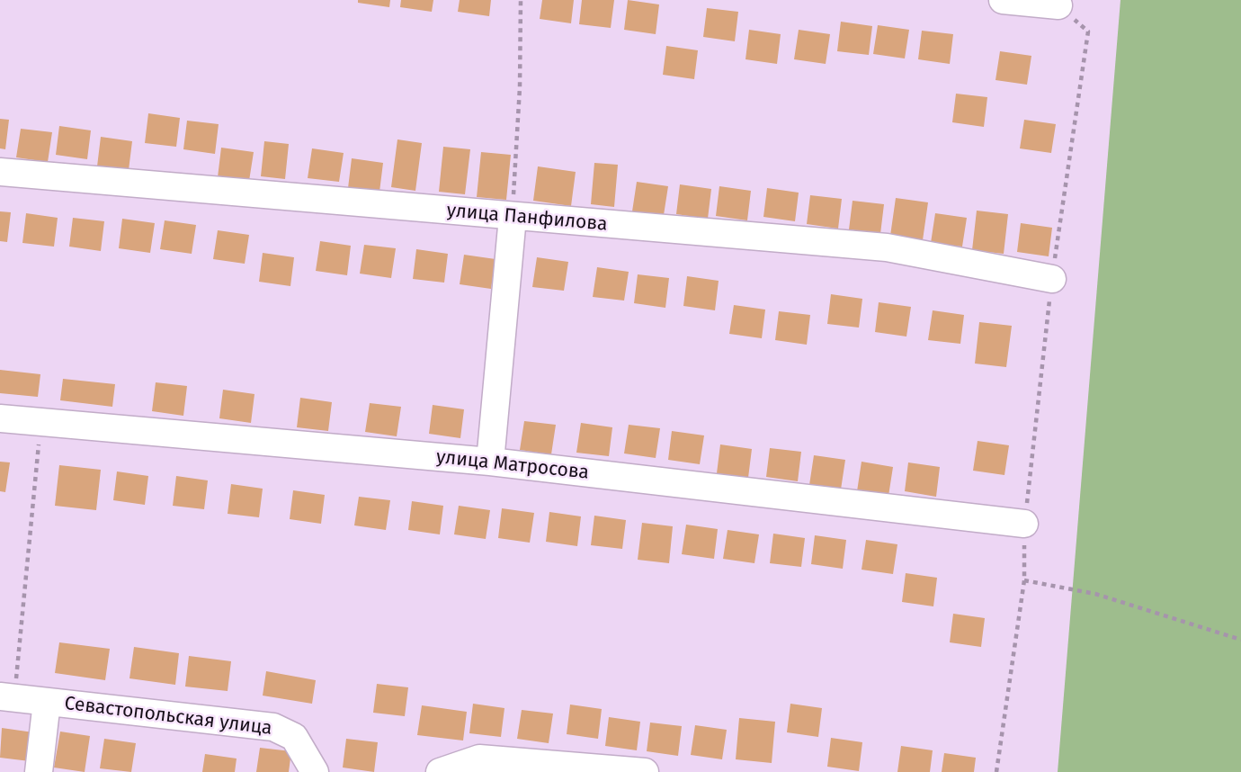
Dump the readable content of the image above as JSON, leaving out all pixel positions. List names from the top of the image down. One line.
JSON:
{"streets":{"street":["улица Панфилова","улица Матросова","Севастопольская улица"]}}
